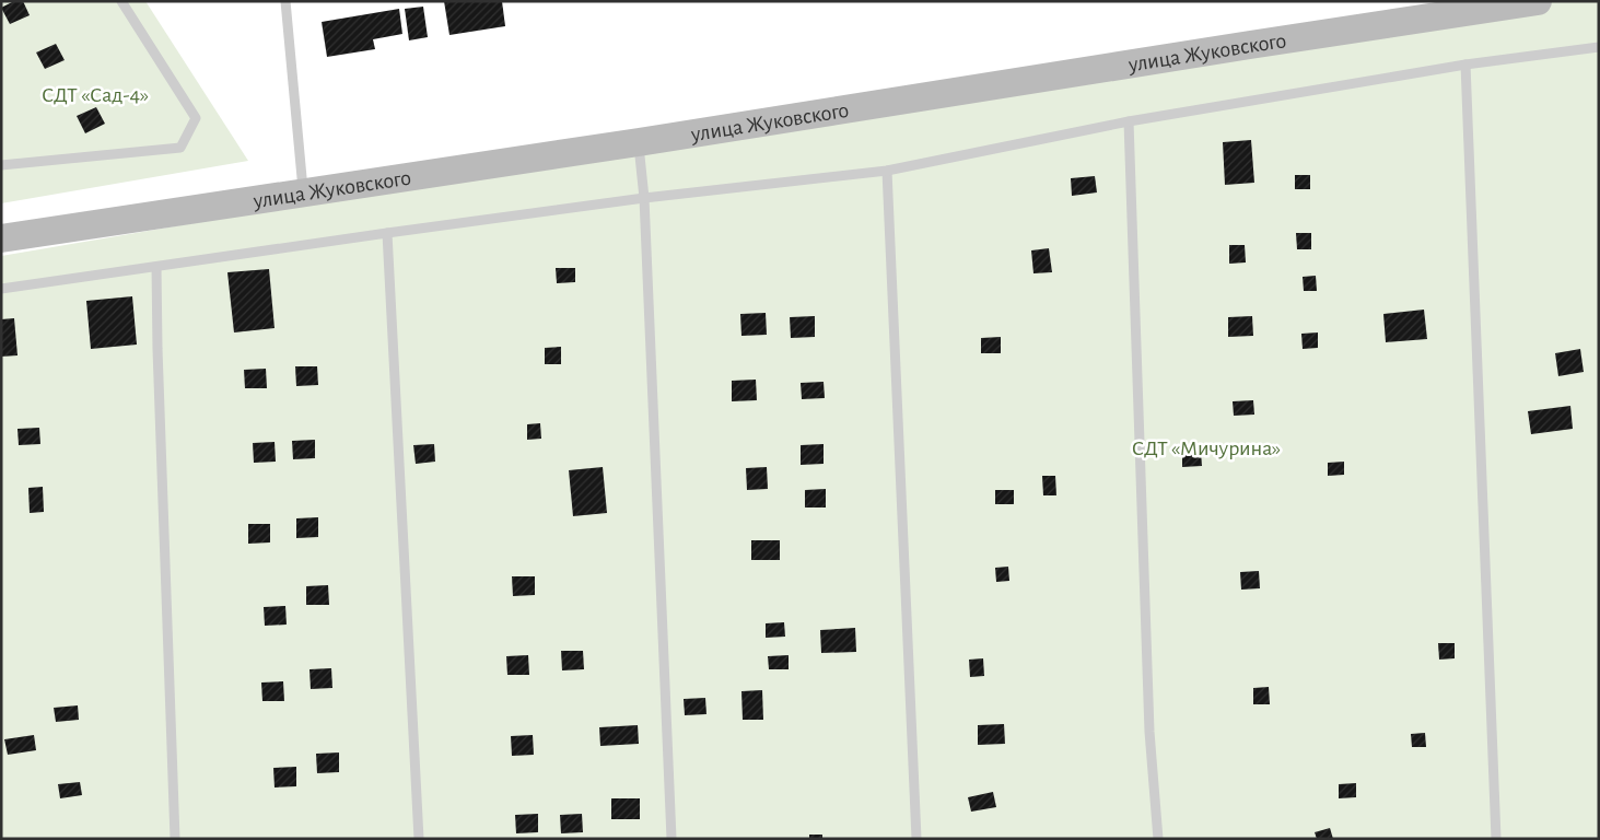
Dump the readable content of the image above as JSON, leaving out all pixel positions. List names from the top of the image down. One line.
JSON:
{"streets":{"main road":["улица Жуковского"]},"parks":["СДТ «Сад-4»","СДТ «Мичурина»"]}
